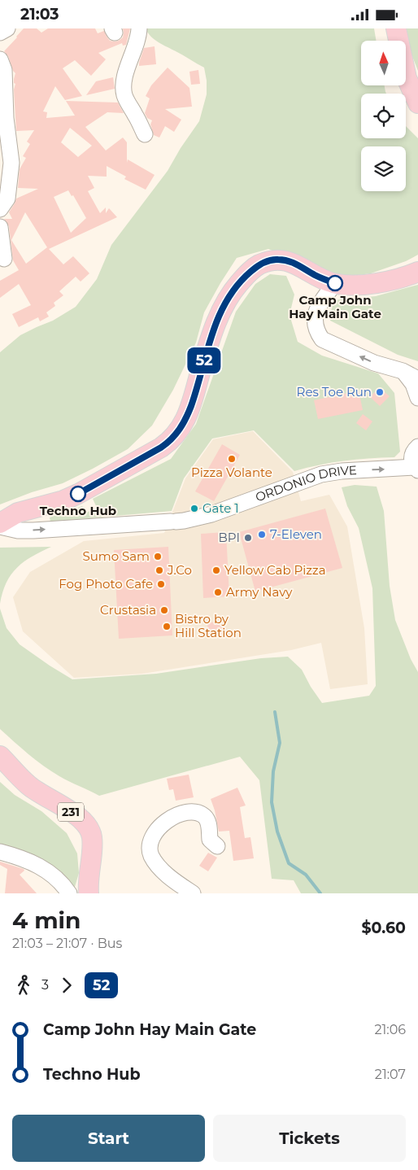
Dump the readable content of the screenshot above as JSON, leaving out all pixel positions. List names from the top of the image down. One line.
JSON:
{"streets":{"main road":["231"],"street":["ORDONIO DRIVE"]},"one_way":["ORDONIO DRIVE"],"places":["Camp John Hay Main Gate","Res Toe Run","Pizza Volante","Techno Hub","Gate 1","7-Eleven","BPI","Sumo Sam","J.Co","Yellow Cab Pizza","Fog Photo Cafe","Army Navy","Crustasia","Bistro by Hill Station"],"lines":["bus line 52"],"north":"top","page":{"status":"21:03","on_map":"52","heading":["4 min","21:03 – 21:07 · Bus","$0.60"],"legs":["3","52"],"list":[{"name":"Camp John Hay Main Gate","value":"21:06"},{"name":"Techno Hub","value":"21:07"}],"buttons":["Start","Tickets"]}}
